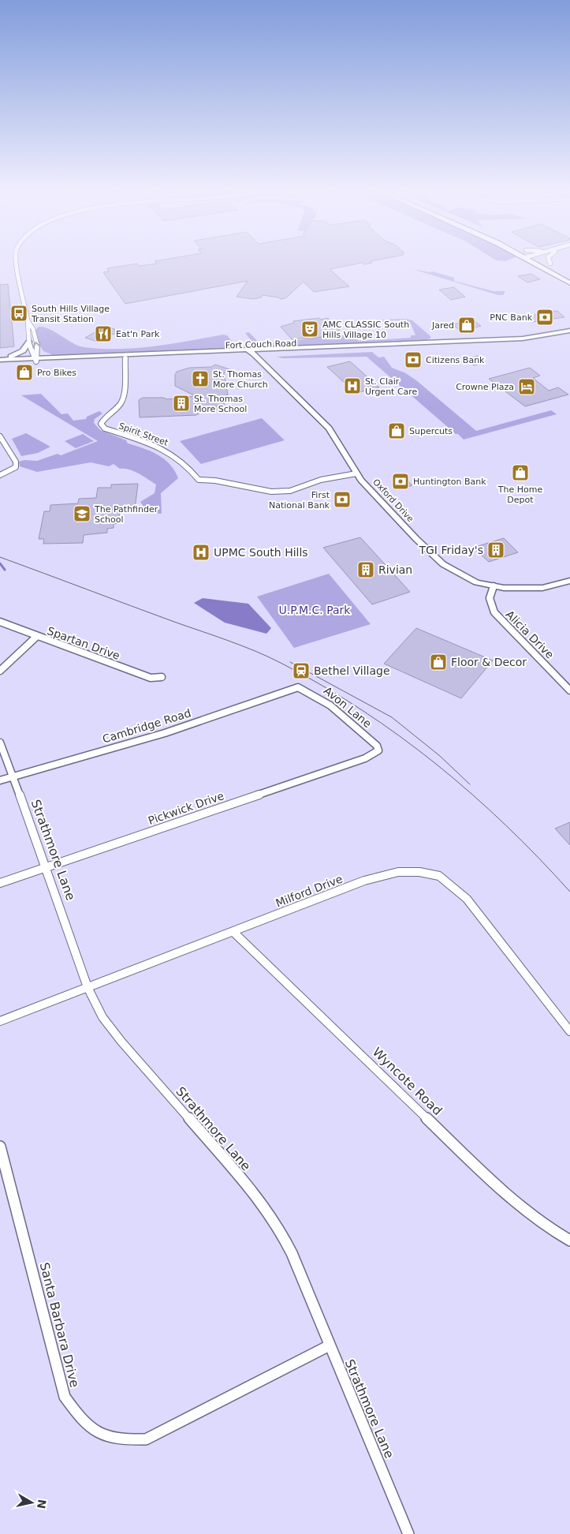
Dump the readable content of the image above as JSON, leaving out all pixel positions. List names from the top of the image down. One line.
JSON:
{"streets":{"street":["Fort Couch Road","Spirit Street","Oxford Drive","Alicia Drive","Spartan Drive","Avon Lane","Cambridge Road","Pickwick Drive","Strathmore Lane","Milford Drive","Wyncote Road","Santa Barbara Drive"]},"crossings":[["Fort Couch Road","Spirit Street"],["Fort Couch Road","Oxford Drive"],["Oxford Drive","Alicia Drive"],["Avon Lane","Cambridge Road"],["Avon Lane","Pickwick Drive"],["Cambridge Road","Strathmore Lane"],["Pickwick Drive","Strathmore Lane"],["Strathmore Lane","Milford Drive"],["Strathmore Lane","Santa Barbara Drive"],["Milford Drive","Wyncote Road"]],"parks":["U.P.M.C. Park"],"places":{"bus stop":["South Hills Village Transit Station"],"bank":["PNC Bank","Citizens Bank","Huntington Bank","First National Bank"],"shop":["Jared","Pro Bikes","Supercuts","The Home Depot","Floor & Decor"],"theatre":["AMC CLASSIC South Hills Village 10"],"restaurant":["Eat'n Park"],"church":["St. Thomas More Church"],"hospital":["St. Clair Urgent Care","UPMC South Hills"],"hotel":["Crowne Plaza"],"building":["St. Thomas More School","TGI Friday's","Rivian"],"school or university":["The Pathfinder School"],"station":["Bethel Village"]},"north":"right"}
